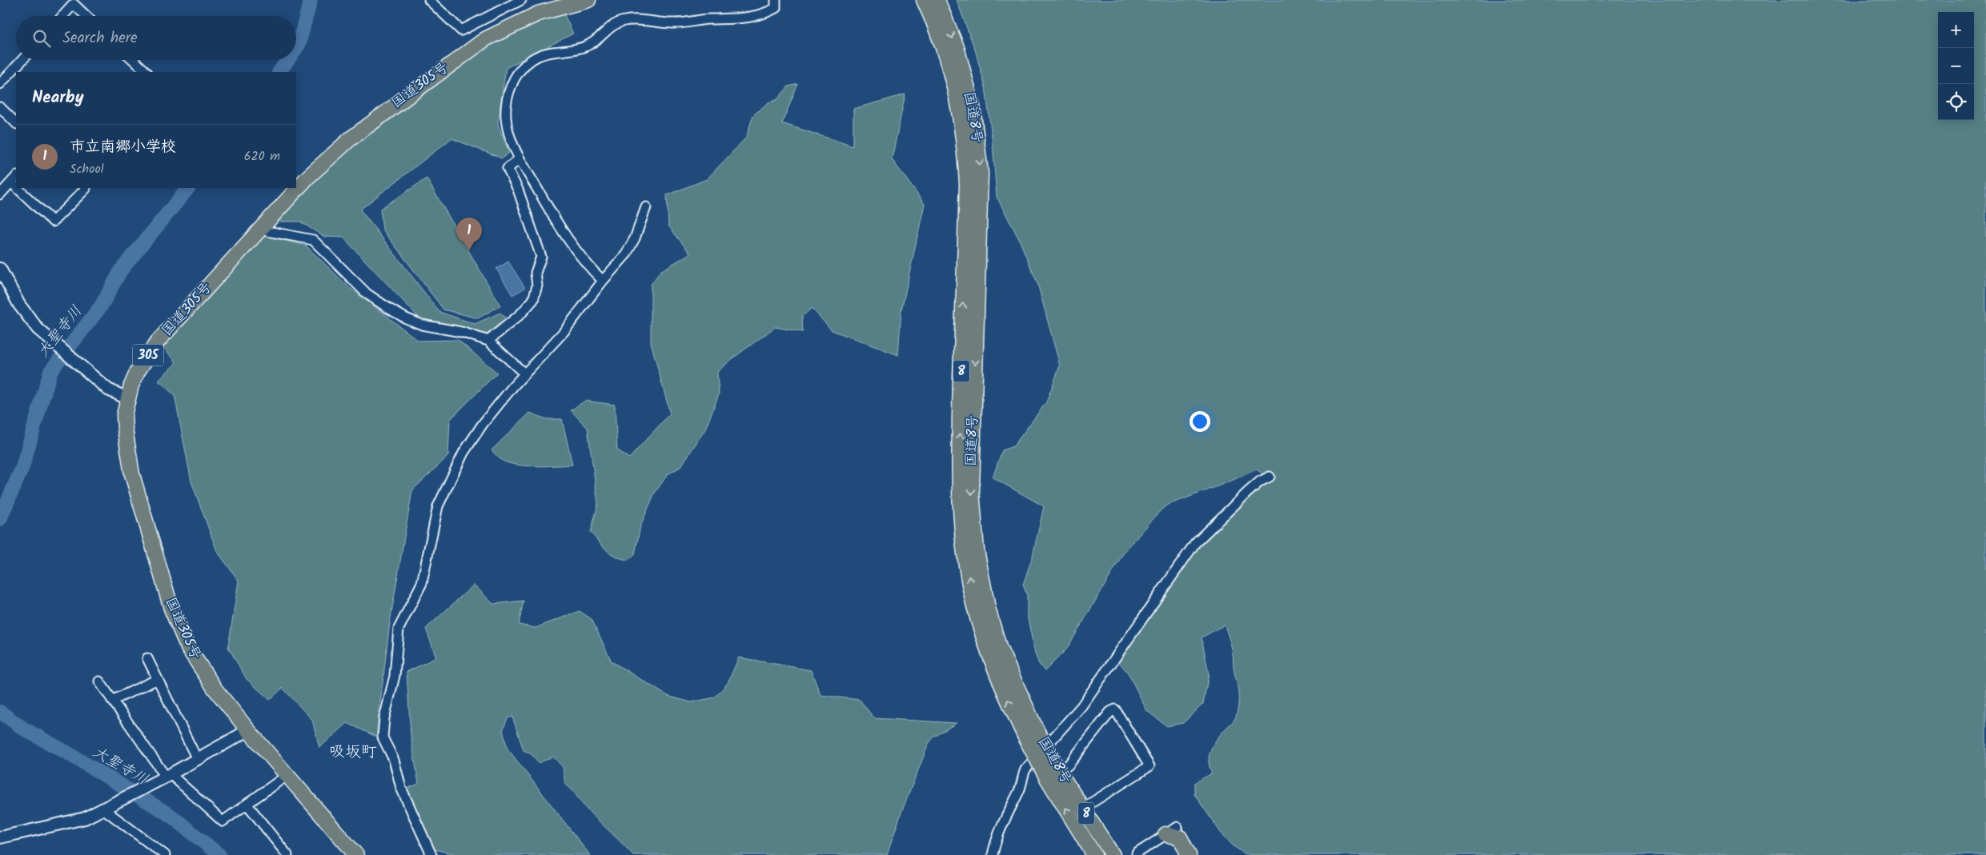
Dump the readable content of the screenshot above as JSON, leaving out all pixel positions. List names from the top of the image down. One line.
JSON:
{"streets":{"highway":["国道305号","国道8号","305","8"]},"districts":["吸坂町"],"water":["大聖寺川"],"page":{"map_buttons":["+","−"],"search":"Search here","heading":"Nearby","list":[{"mark":"1","name":"市立南郷小学校","note":"School","value":"620 m"}],"pins":"1"}}
